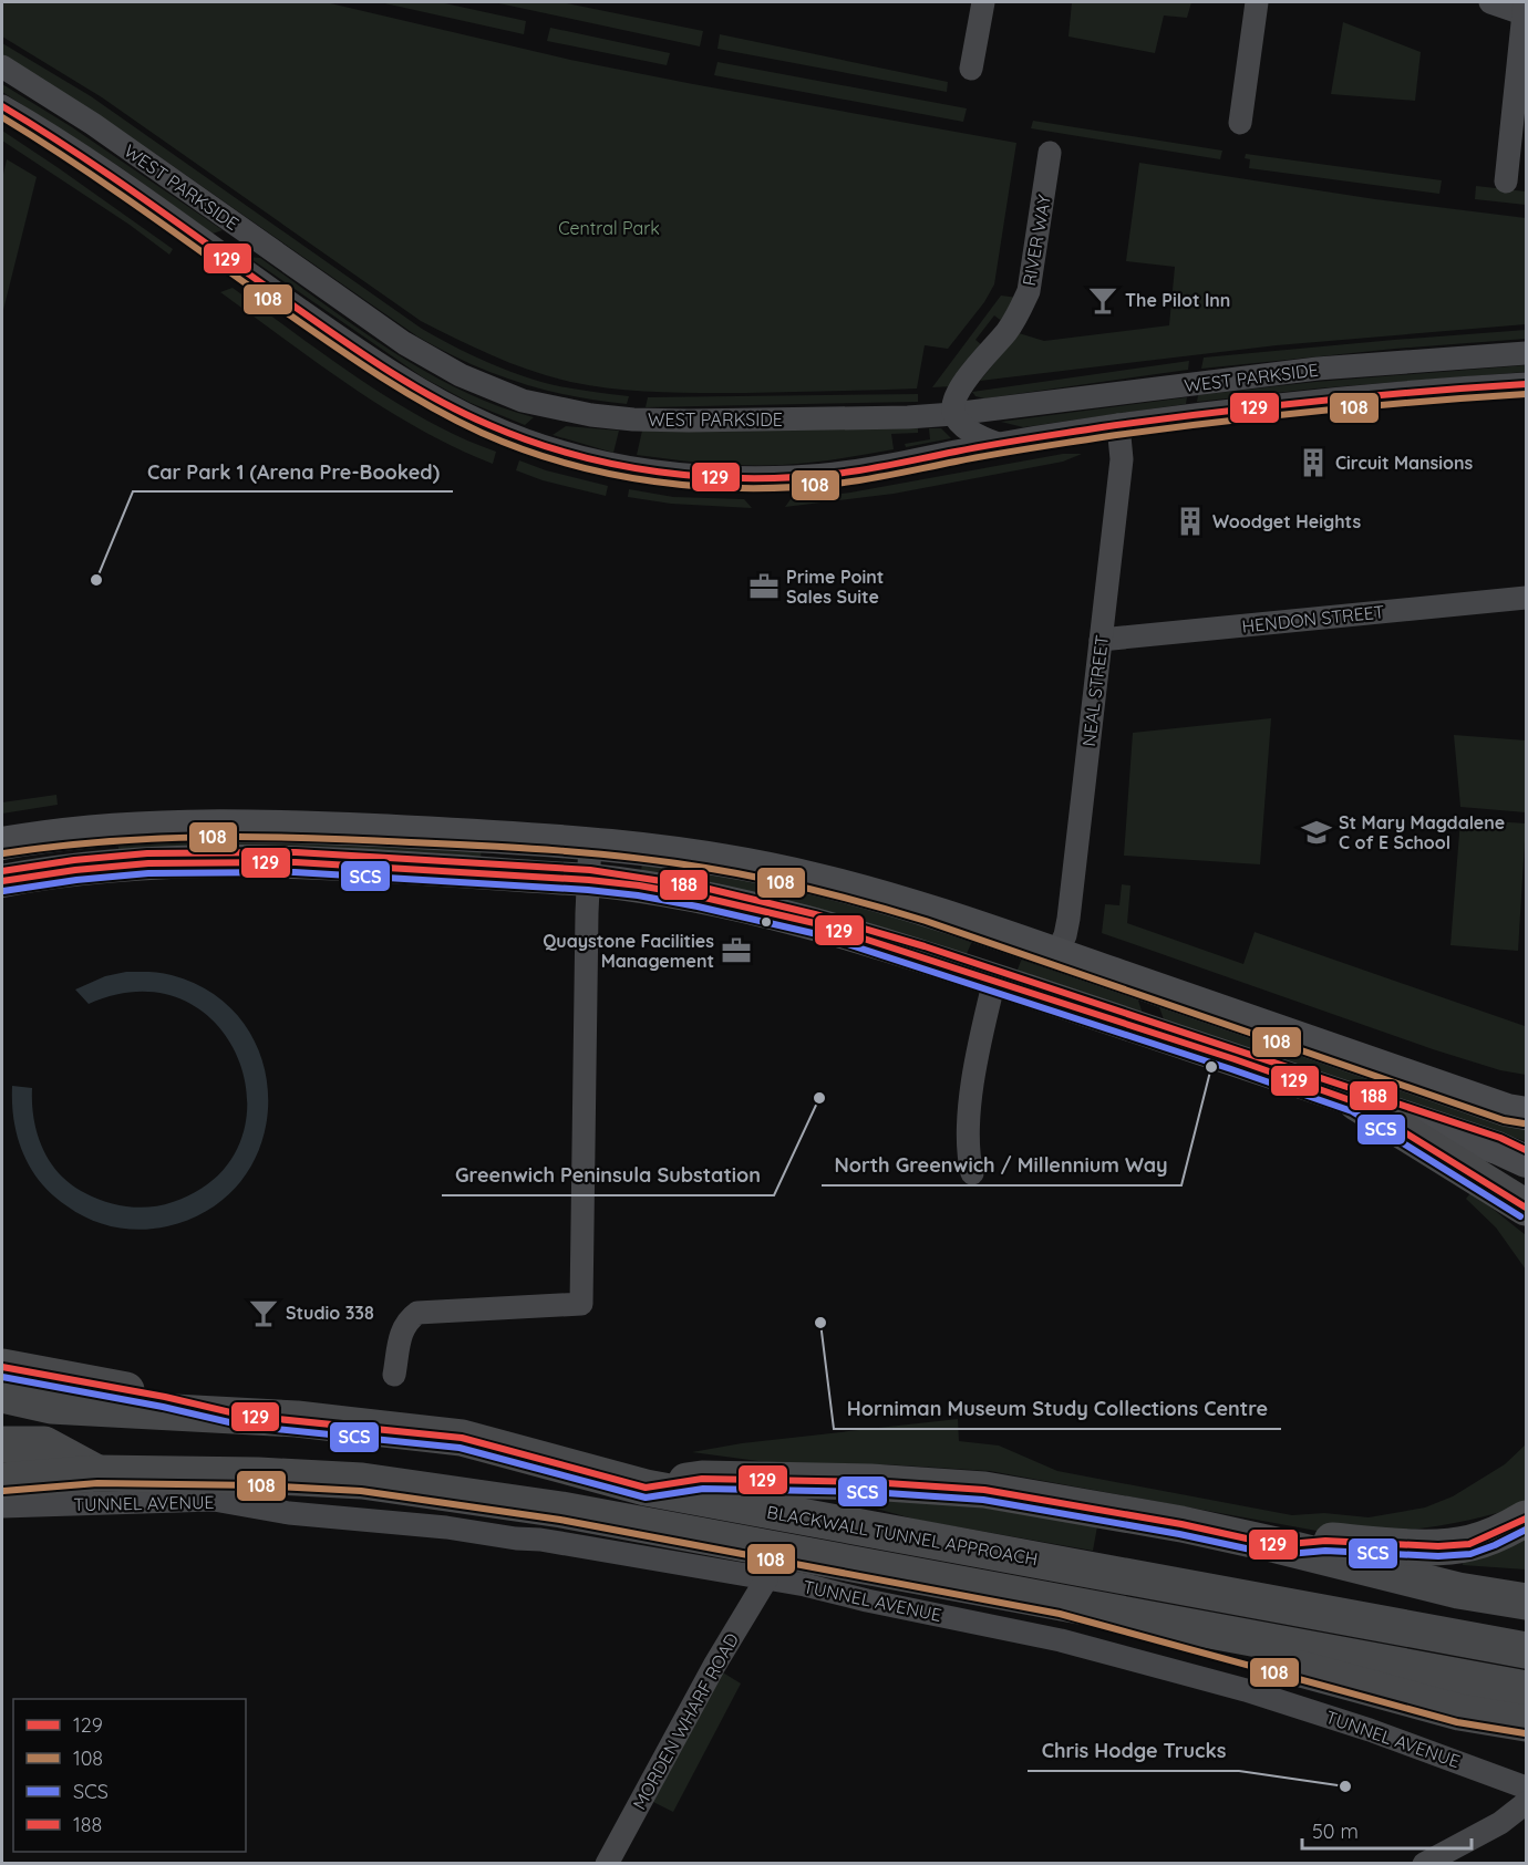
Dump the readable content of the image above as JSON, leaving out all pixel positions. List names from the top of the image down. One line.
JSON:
{"streets":{"highway":["BLACKWALL TUNNEL APPROACH"],"street":["WEST PARKSIDE","RIVER WAY","HENDON STREET","NEAL STREET","TUNNEL AVENUE","MORDEN WHARF ROAD"]},"crossings":[["WEST PARKSIDE","RIVER WAY"],["WEST PARKSIDE","NEAL STREET"],["HENDON STREET","NEAL STREET"],["TUNNEL AVENUE","MORDEN WHARF ROAD"]],"parks":["Central Park"],"places":{"bar":["The Pilot Inn","Studio 338"],"building":["Circuit Mansions","Woodget Heights"],"other":["Car Park 1 (Arena Pre-Booked)","North Greenwich / Millennium Way","Greenwich Peninsula Substation","Horniman Museum Study Collections Centre","Chris Hodge Trucks"],"office":["Prime Point Sales Suite","Quaystone Facilities Management"],"school or university":["St Mary Magdalene C of E School"]},"lines":["transit line 129","transit line 108","transit line 188","transit line SCS"],"legend":["129","108","SCS","188"],"scale_bar":"50 m"}
